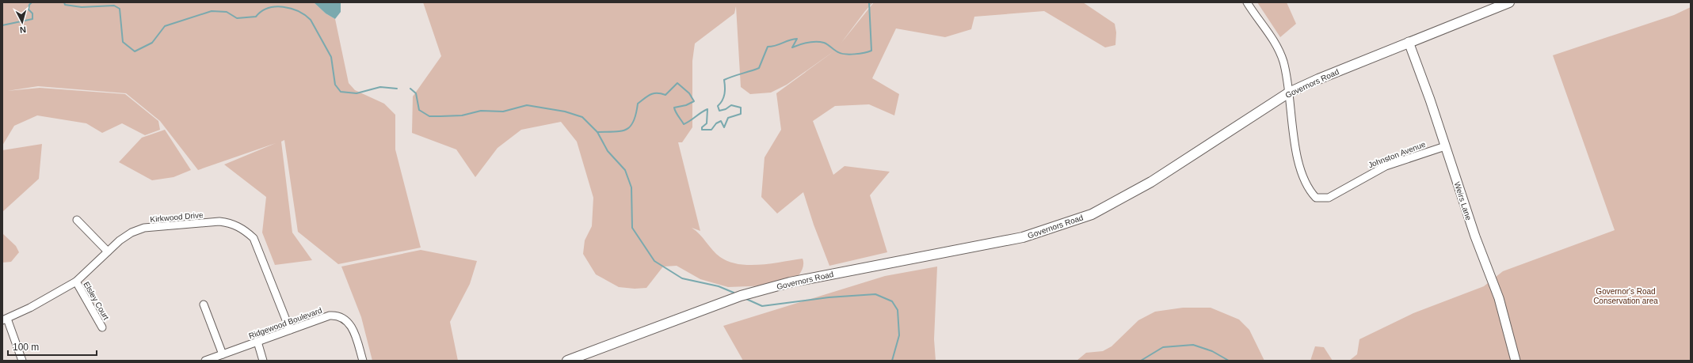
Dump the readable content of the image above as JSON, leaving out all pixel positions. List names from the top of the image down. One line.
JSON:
{"streets":{"main road":["Governors Road"],"street":["Johnston Avenue","Weirs Lane","Kirkwood Drive","Elsley Court","Ridgewood Boulevard"]},"crossings":[["Governors Road","Johnston Avenue"],["Governors Road","Weirs Lane"],["Johnston Avenue","Weirs Lane"],["Kirkwood Drive","Elsley Court"],["Kirkwood Drive","Ridgewood Boulevard"]],"parks":["Governor's Road Conservation area"],"scale_bar":"100 m","north":"bottom"}
